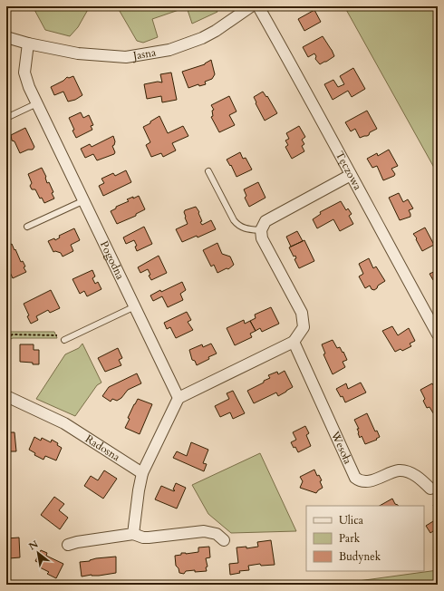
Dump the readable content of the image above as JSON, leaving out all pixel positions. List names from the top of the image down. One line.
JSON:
{"streets":{"street":["Jasna","Tęczowa","Pogodna","Radosna","Wesoła"]},"crossings":[["Jasna","Pogodna"]],"legend":["Ulica","Park","Budynek"],"north":"top left"}
